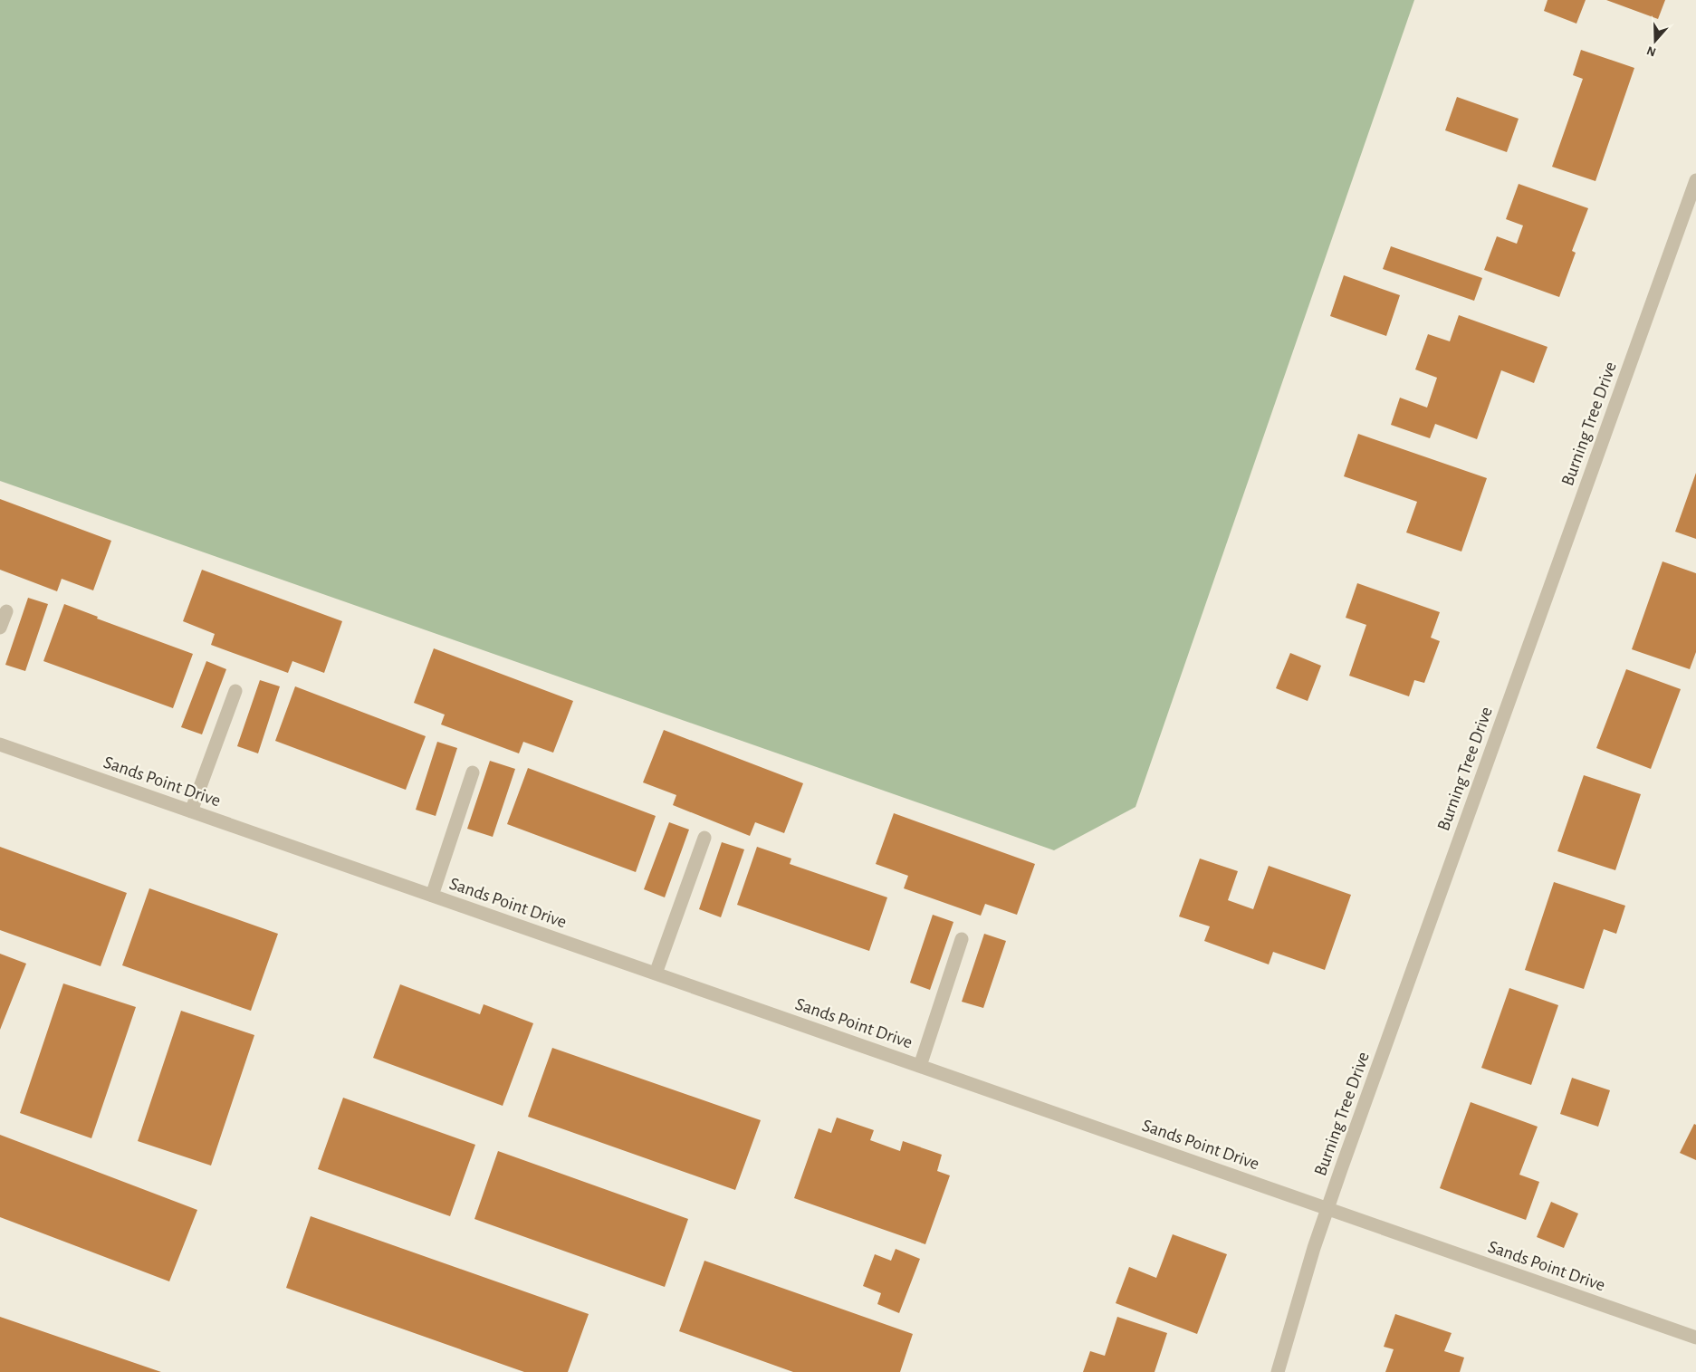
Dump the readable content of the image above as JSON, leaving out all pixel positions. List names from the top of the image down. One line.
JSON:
{"streets":{"street":["Burning Tree Drive","Sands Point Drive"]},"crossings":[["Burning Tree Drive","Sands Point Drive"]],"north":"bottom"}
